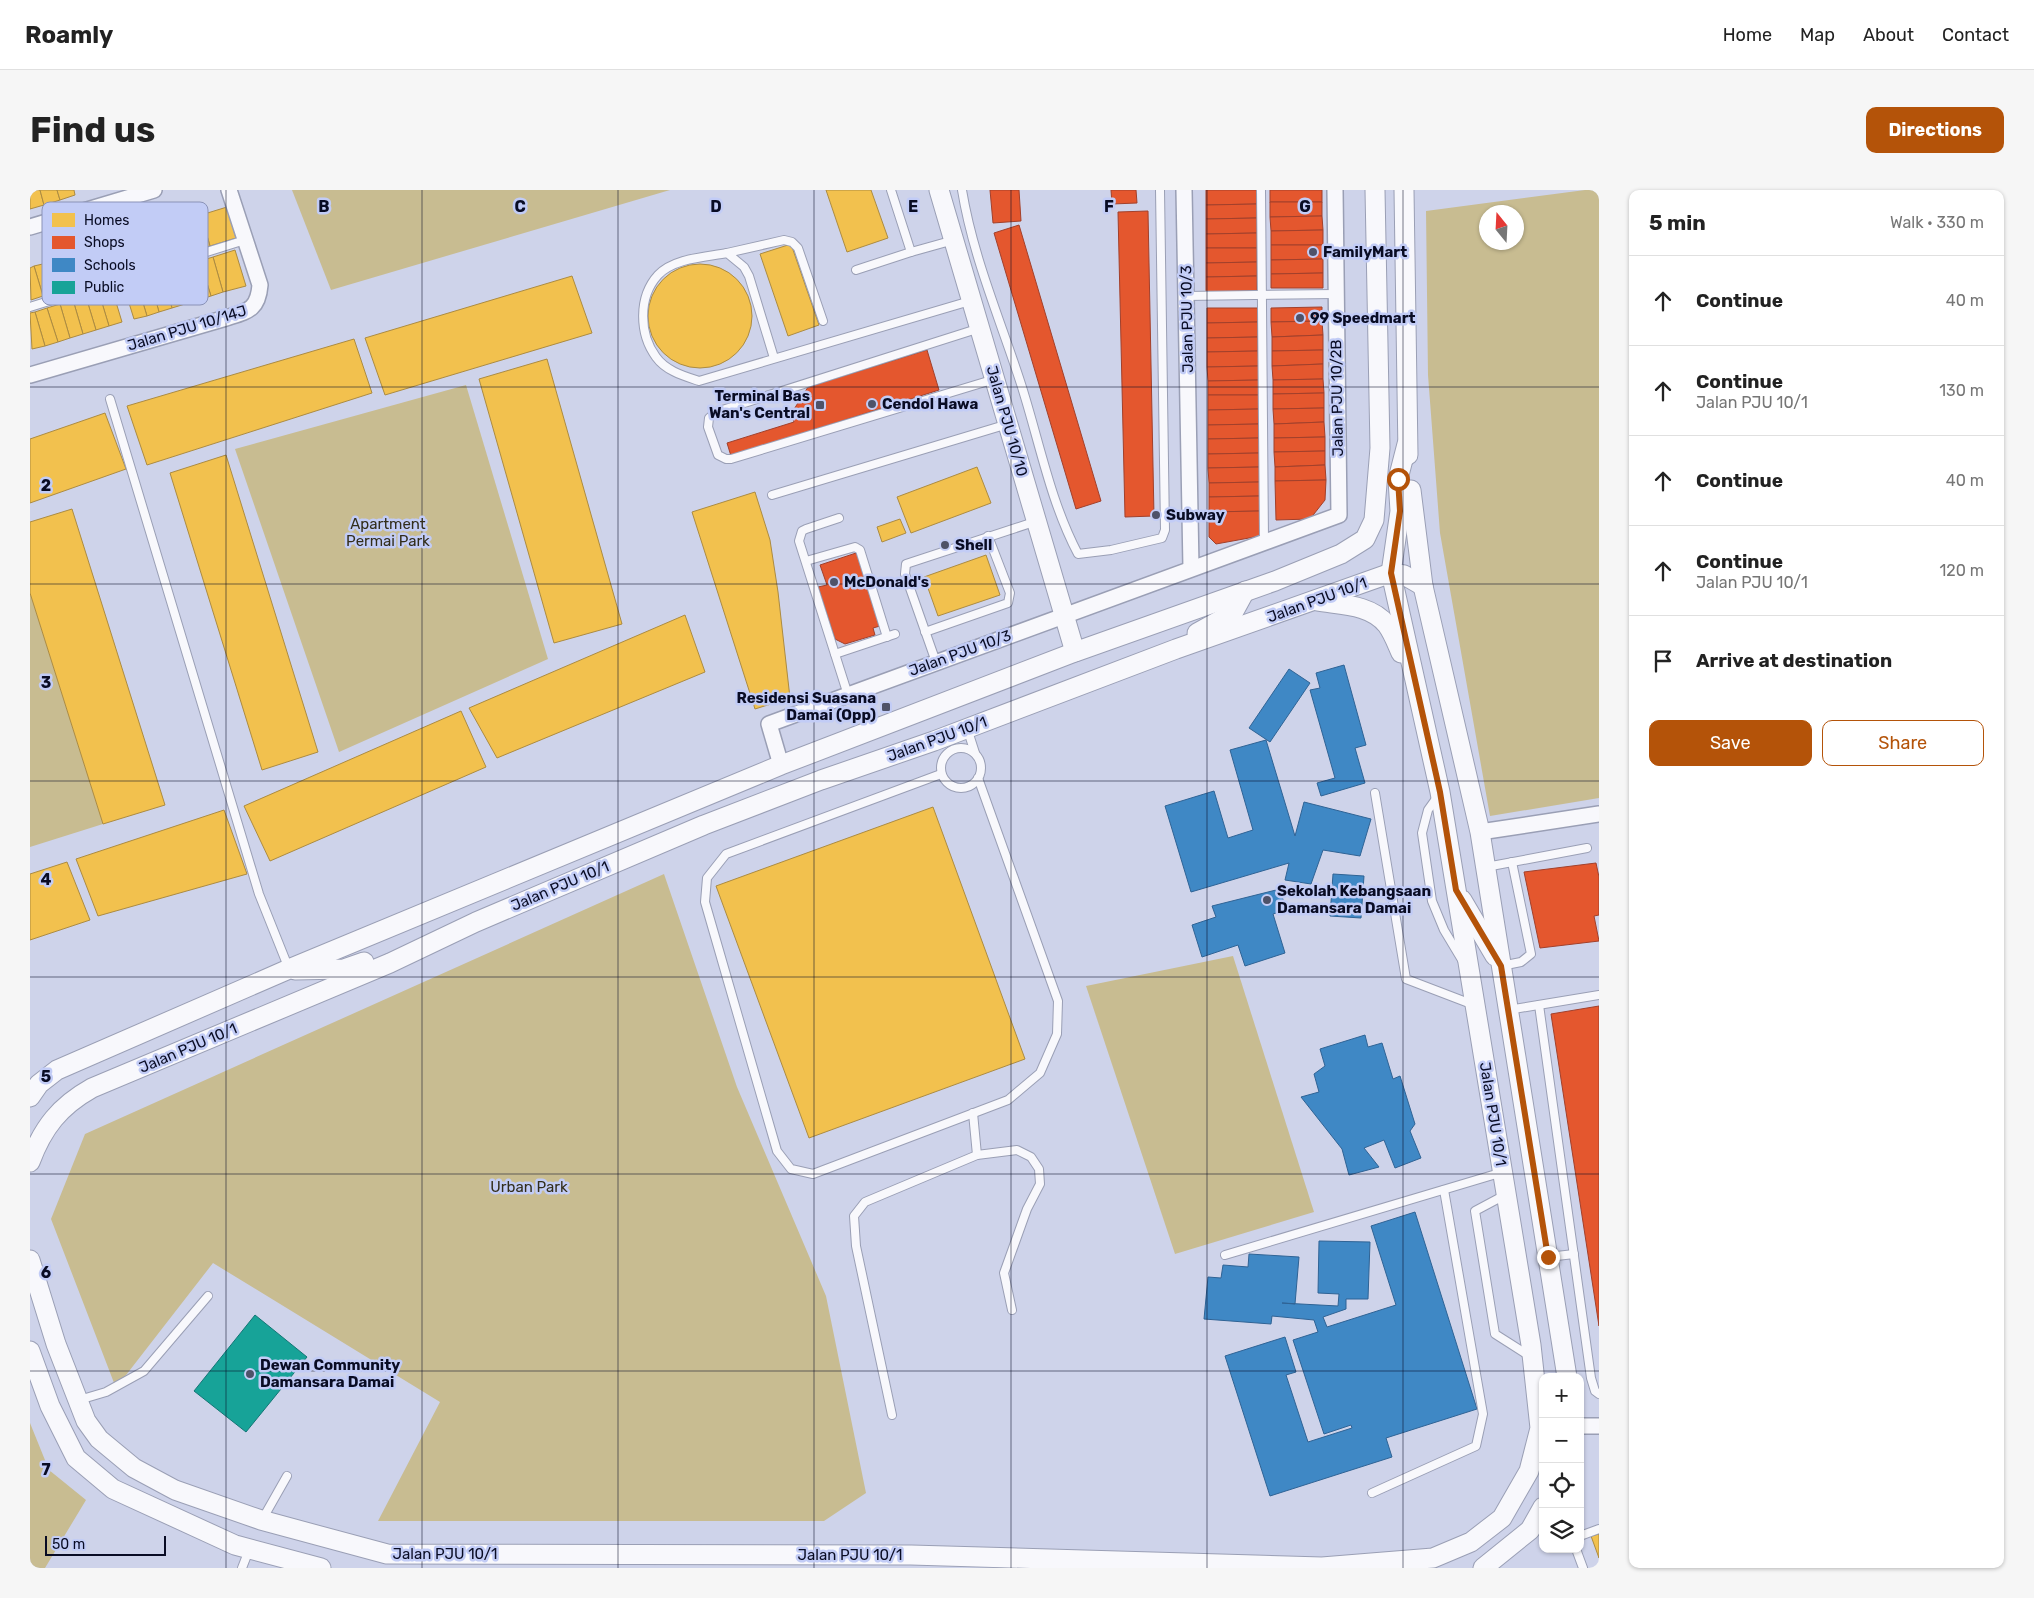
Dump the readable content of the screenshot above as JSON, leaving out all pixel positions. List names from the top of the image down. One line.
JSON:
{"streets":{"street":["Jalan PJU 10/3","Jalan PJU 10/14J","Jalan PJU 10/2B","Jalan PJU 10/10","Jalan PJU 10/1"]},"crossings":[["Jalan PJU 10/3","Jalan PJU 10/2B"],["Jalan PJU 10/3","Jalan PJU 10/10"],["Jalan PJU 10/3","Jalan PJU 10/1"],["Jalan PJU 10/10","Jalan PJU 10/1"]],"parks":["Apartment Permai Park","Urban Park"],"places":{"other":["FamilyMart","99 Speedmart","Cendol Hawa","Subway","Shell","McDonald's","Sekolah Kebangsaan Damansara Damai","Dewan Community Damansara Damai"],"transit":["Terminal Bas Wan's Central","Residensi Suasana Damai (Opp)"]},"legend":["Homes","Shops","Schools","Public"],"scale_bar":"50 m","north":"top","page":{"header":"Roamly","nav":["Home","Map","About","Contact"],"buttons":["Directions",["Save","Share"]],"title":"Find us","heading":["5 min","Walk · 330 m"],"list":[["Continue","40 m"],["Continue","Jalan PJU 10/1","130 m"],["Continue","40 m"],["Continue","Jalan PJU 10/1","120 m"],"Arrive at destination"],"map_buttons":["+","−"],"scale":"50 m"},"grid":{"columns":["B","C","D","E","F","G"],"rows":["2","3","4","5","6","7"]}}
